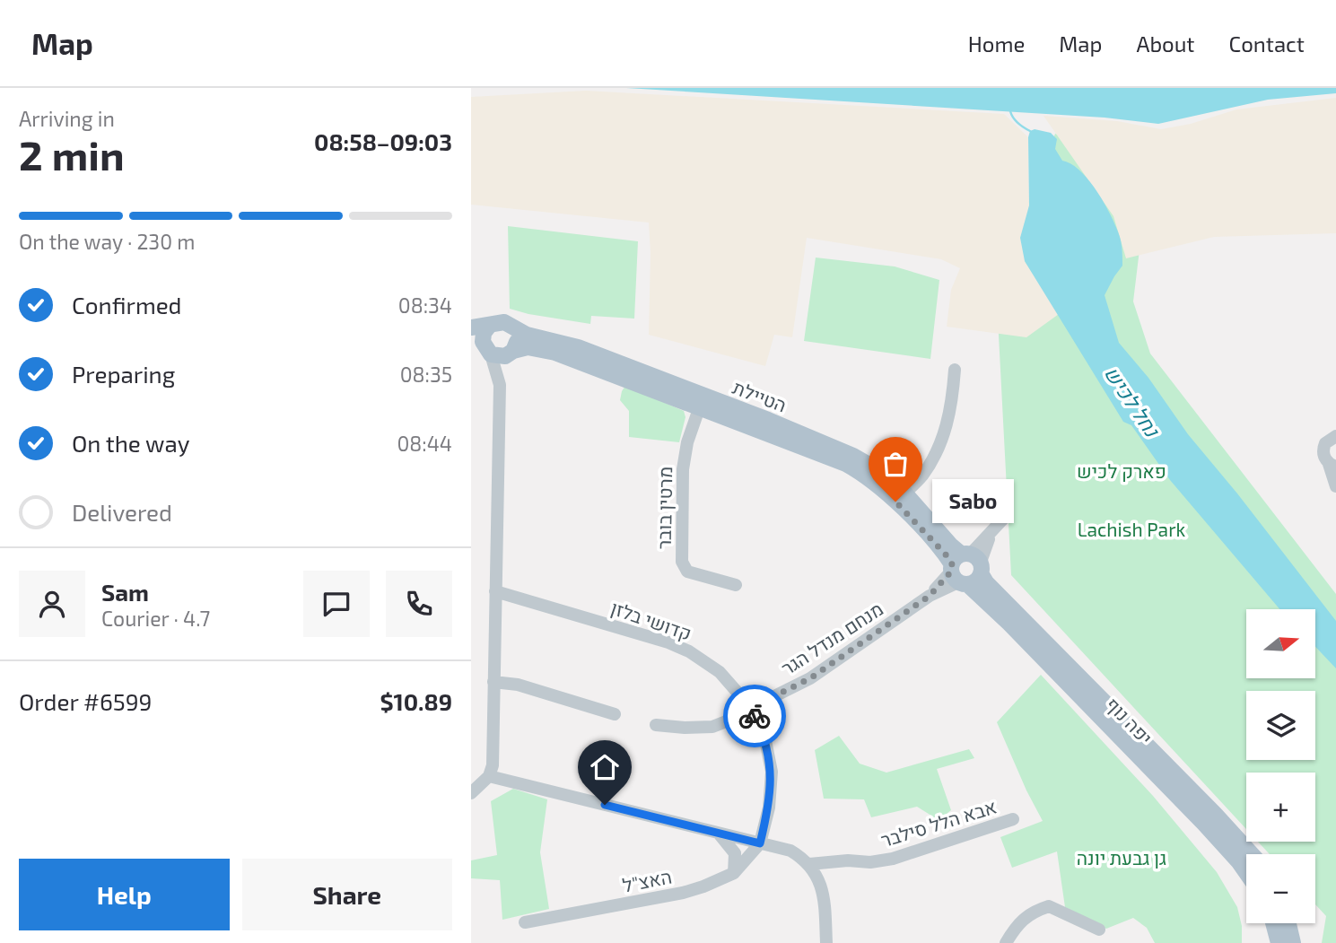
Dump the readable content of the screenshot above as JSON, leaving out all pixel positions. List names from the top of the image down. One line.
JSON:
{"streets":{"main road":["הטיילת","יפה נוף"],"street":["מרטין בובר","קדושי בלזן","מנחם מנדל הגר","אבא הלל סילבר","האצ\"ל"]},"crossings":[["הטיילת","מרטין בובר"],["הטיילת","מנחם מנדל הגר"],["הטיילת","יפה נוף"],["קדושי בלזן","מנחם מנדל הגר"],["קדושי בלזן","האצ\"ל"],["מנחם מנדל הגר","יפה נוף"]],"water":["נחל לכיש"],"parks":["פארק לכיש","Lachish Park","גן גבעת יונה"],"places":["Sabo"],"north":"right","page":{"header":"Map","nav":["Home","Map","About","Contact"],"heading":["2 min","Arriving in","08:58–09:03"],"panel":["Sam","Courier · 4.7","Order #6599","$10.89"],"bar":"On the way · 230 m","list":[["Confirmed","08:34"],["Preparing","08:35"],["On the way","08:44"],"Delivered"],"bubble":"Sabo","map_buttons":["+","−"],"buttons":["Help","Share"]}}
